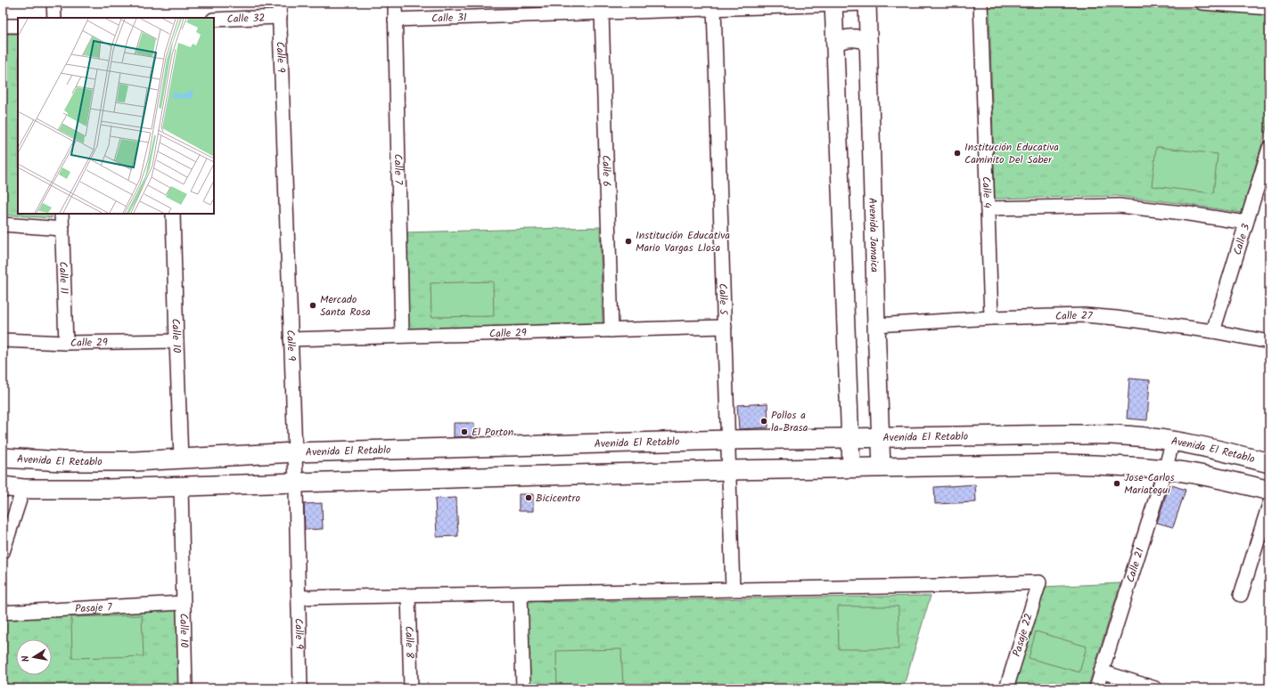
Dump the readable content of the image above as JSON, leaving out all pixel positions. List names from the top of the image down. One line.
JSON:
{"streets":{"main road":["Avenida El Retablo"],"street":["Calle 31","Calle 32","Calle 9","Calle 7","Calle 6","Calle 4","Avenida Jamaica","Calle 3","Calle 11","Calle 5","Calle 27","Calle 29","Calle 10","Calle 21","Pasaje 7","Pasaje 22","Calle 8"]},"crossings":[["Calle 31","Calle 7"],["Calle 31","Calle 6"],["Calle 31","Avenida Jamaica"],["Calle 31","Calle 5"],["Calle 32","Calle 9"],["Calle 9","Calle 29"],["Calle 9","Avenida El Retablo"],["Calle 7","Calle 29"],["Calle 6","Calle 29"],["Calle 4","Calle 27"],["Avenida Jamaica","Calle 27"],["Avenida Jamaica","Avenida El Retablo"],["Calle 3","Calle 27"],["Calle 11","Calle 29"],["Calle 5","Calle 29"],["Calle 5","Avenida El Retablo"],["Calle 5","Pasaje 22"],["Calle 29","Calle 10"],["Calle 10","Avenida El Retablo"],["Calle 10","Pasaje 7"],["Avenida El Retablo","Calle 21"]],"places":["Institución Educativa Caminito Del Saber","Institución Educativa Mario Vargas Llosa","Mercado Santa Rosa","Pollos a la Brasa","El Porton","Jose Carlos Mariategui","Bicicentro"],"north":"left"}
